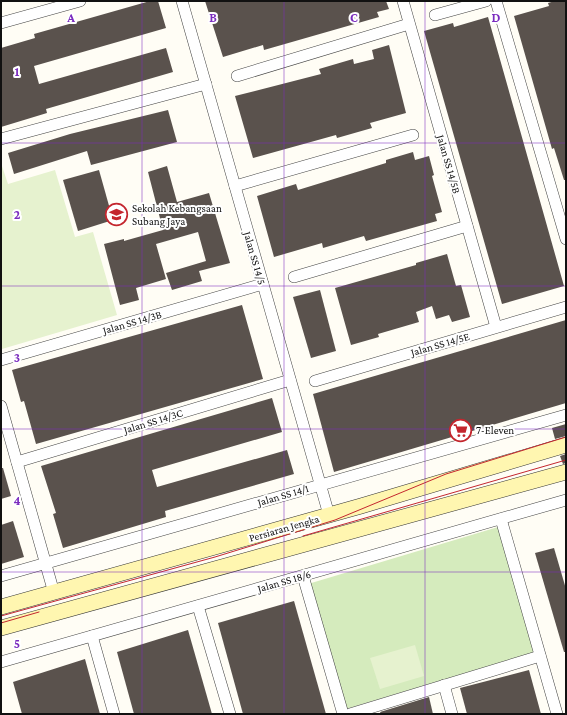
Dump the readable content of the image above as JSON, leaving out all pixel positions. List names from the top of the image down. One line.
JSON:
{"streets":{"main road":["Persiaran Jengka"],"street":["Jalan SS 14/5B","Jalan SS 14/5","Jalan SS 14/3B","Jalan SS 14/5E","Jalan SS 14/3C","Jalan SS 14/1","Jalan SS 18/6"]},"crossings":[["Jalan SS 14/5B","Jalan SS 14/5E"],["Jalan SS 14/5","Jalan SS 14/3B"],["Jalan SS 14/5","Jalan SS 14/3C"],["Jalan SS 14/5","Jalan SS 14/1"],["Jalan SS 14/5","Persiaran Jengka"]],"places":{"school or university":["Sekolah Kebangsaan Subang Jaya"],"supermarket":["7-Eleven"]},"grid":{"columns":["A","B","C","D"],"rows":["1","2","3","4","5"]}}
